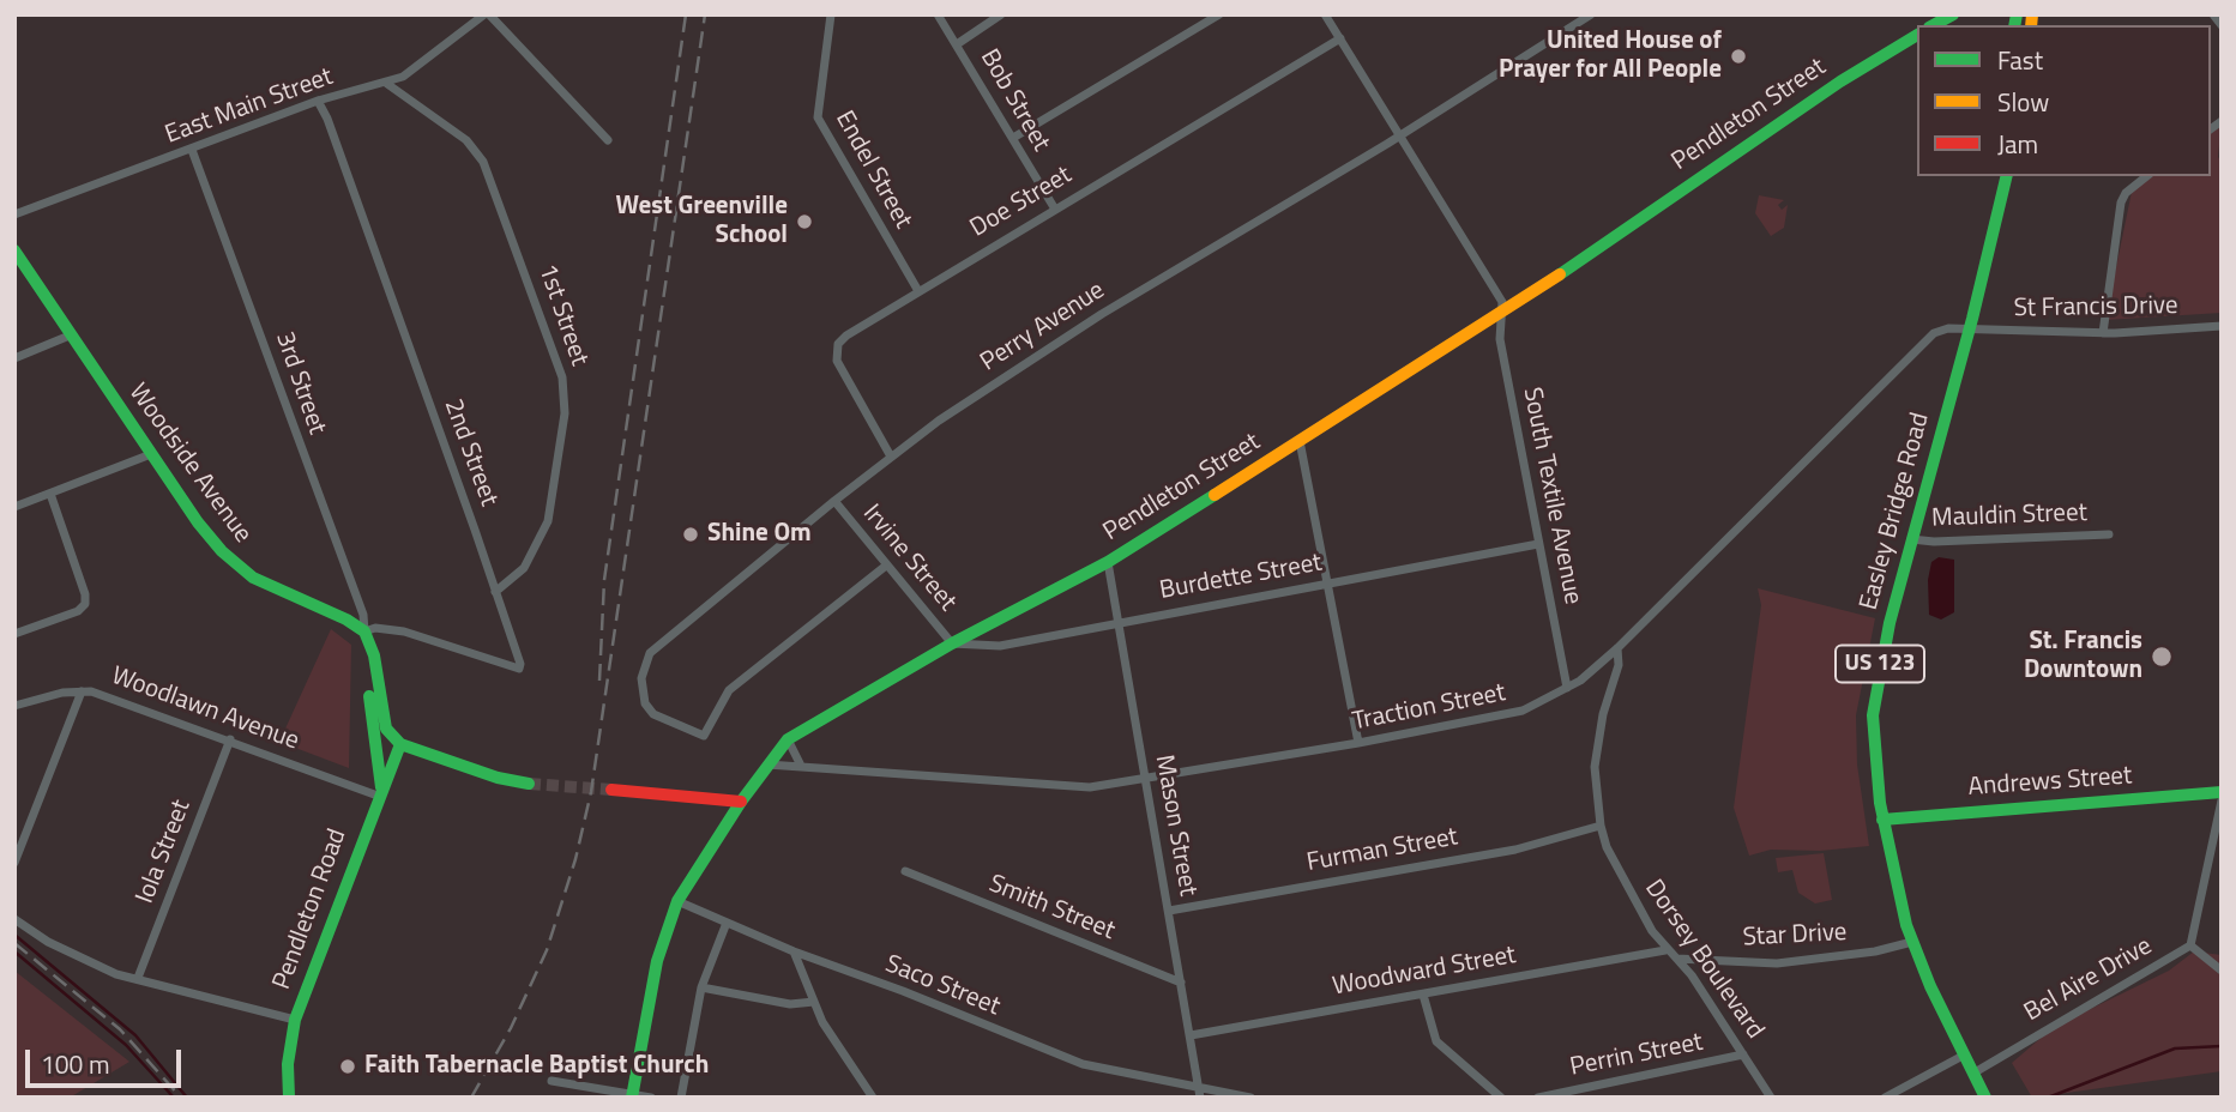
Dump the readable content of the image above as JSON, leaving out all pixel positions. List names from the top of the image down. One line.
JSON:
{"streets":{"main road":["Pendleton Street","Woodside Avenue","Easley Bridge Road","US 123","Andrews Street","Pendleton Road"],"street":["Bob Street","East Main Street","Endel Street","Doe Street","St Francis Drive","1st Street","Perry Avenue","3rd Street","2nd Street","South Textile Avenue","Mauldin Street","Irvine Street","Burdette Street","Traction Street","Woodlawn Avenue","Mason Street","Furman Street","Iola Street","Smith Street","Star Drive","Dorsey Boulevard","Woodward Street","Bel Aire Drive","Saco Street","Perrin Street"]},"crossings":[["Bob Street","Doe Street"],["East Main Street","1st Street"],["East Main Street","3rd Street"],["East Main Street","2nd Street"],["Pendleton Street","South Textile Avenue"],["Pendleton Street","Irvine Street"],["Pendleton Street","Burdette Street"],["Pendleton Street","Traction Street"],["Pendleton Street","Mason Street"],["Pendleton Street","Saco Street"],["Endel Street","Doe Street"],["Doe Street","Perry Avenue"],["St Francis Drive","Easley Bridge Road"],["St Francis Drive","Traction Street"],["1st Street","2nd Street"],["Perry Avenue","Irvine Street"],["3rd Street","2nd Street"],["3rd Street","Woodside Avenue"],["2nd Street","Woodside Avenue"],["South Textile Avenue","Burdette Street"],["South Textile Avenue","Traction Street"],["Easley Bridge Road","Mauldin Street"],["Easley Bridge Road","Traction Street"],["Easley Bridge Road","Andrews Street"],["Easley Bridge Road","Star Drive"],["Easley Bridge Road","Bel Aire Drive"],["Irvine Street","Burdette Street"],["Burdette Street","Mason Street"],["Traction Street","Mason Street"],["Traction Street","Dorsey Boulevard"],["Woodlawn Avenue","Iola Street"],["Woodlawn Avenue","Pendleton Road"],["Mason Street","Furman Street"],["Mason Street","Smith Street"],["Mason Street","Woodward Street"],["Mason Street","Saco Street"],["Furman Street","Dorsey Boulevard"],["Star Drive","Dorsey Boulevard"],["Dorsey Boulevard","Woodward Street"],["Dorsey Boulevard","Perrin Street"]],"places":["United House of Prayer for All People","West Greenville School","Shine Om","St. Francis Downtown","Faith Tabernacle Baptist Church"],"legend":["Fast","Slow","Jam"],"scale_bar":"100 m"}
